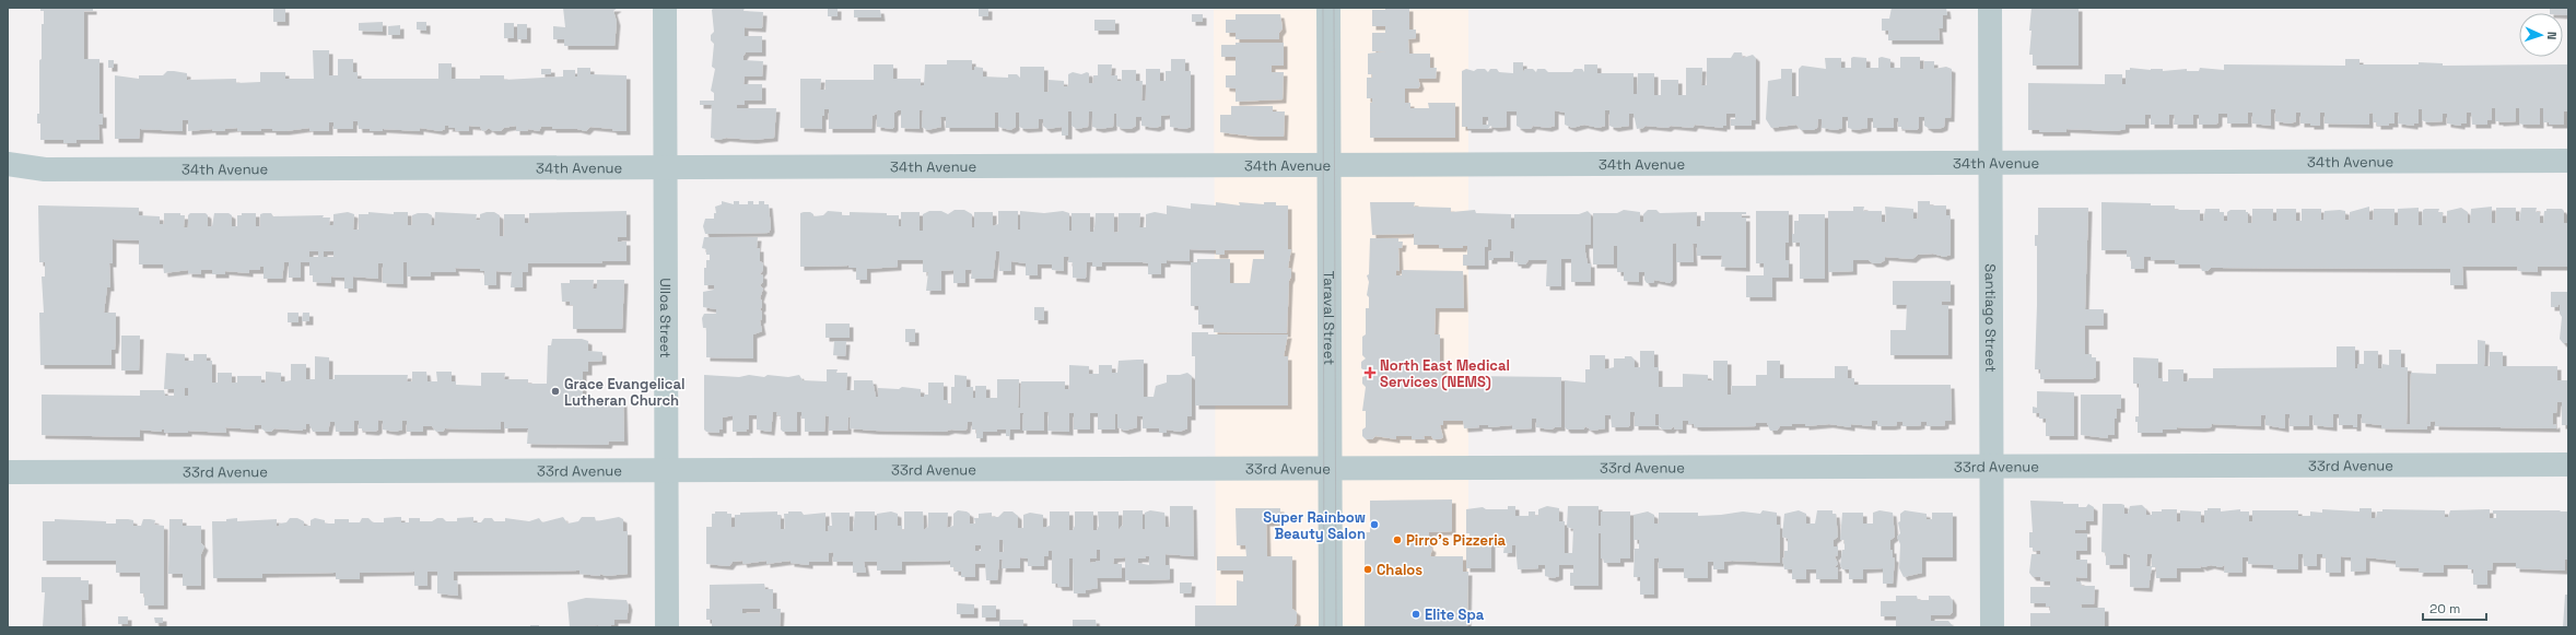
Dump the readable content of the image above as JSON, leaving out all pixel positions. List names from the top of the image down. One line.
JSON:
{"streets":{"street":["34th Avenue","Taraval Street","Ulloa Street","Santiago Street","33rd Avenue"]},"crossings":[["34th Avenue","Taraval Street"],["34th Avenue","Ulloa Street"],["34th Avenue","Santiago Street"],["Taraval Street","33rd Avenue"],["Ulloa Street","33rd Avenue"],["Santiago Street","33rd Avenue"]],"places":{"health":["North East Medical Services (NEMS)"],"other":["Grace Evangelical Lutheran Church","Super Rainbow Beauty Salon","Pirro's Pizzeria","Chalos","Elite Spa"]},"scale_bar":"20 m","north":"right"}
